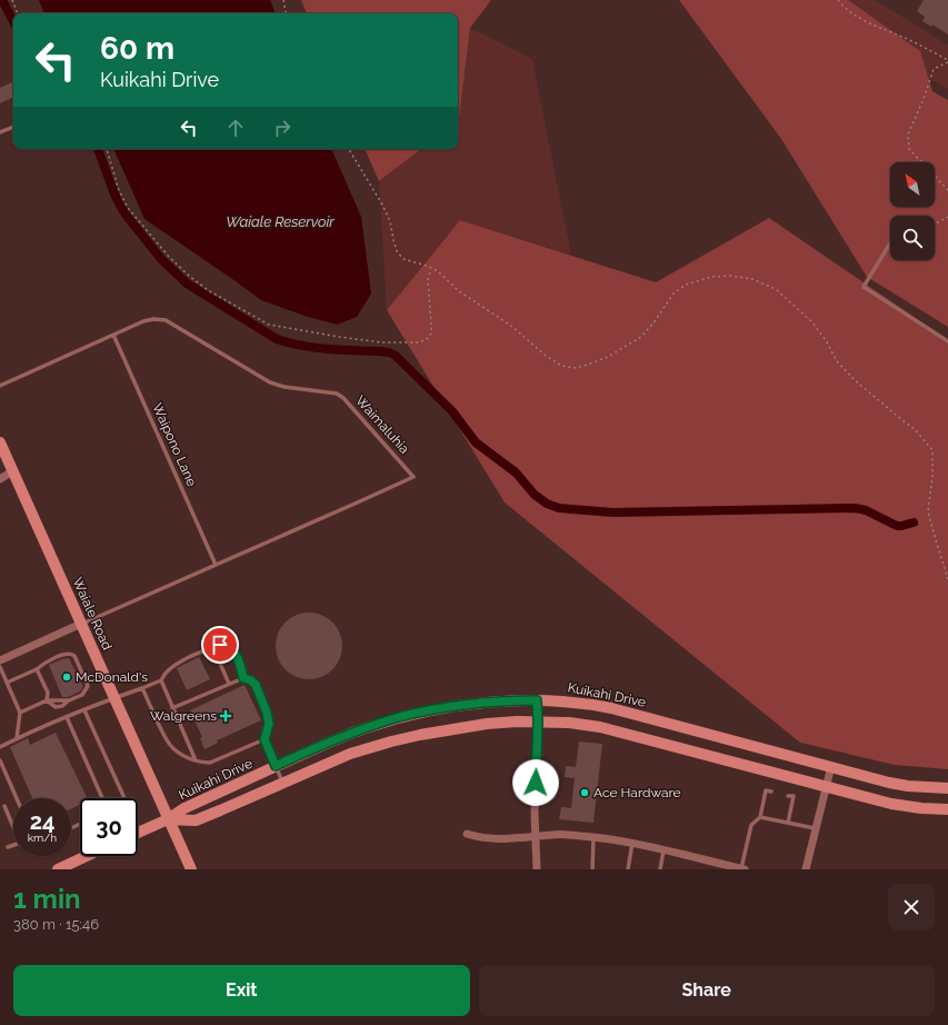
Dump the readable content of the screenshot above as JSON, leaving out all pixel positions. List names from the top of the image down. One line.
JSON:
{"streets":{"main road":["Waiale Road","Kuikahi Drive"],"lane":["Waimaluhia","Waipono Lane"]},"crossings":[["Waimaluhia","Waipono Lane"],["Waimaluhia","Waiale Road"],["Waiale Road","Kuikahi Drive"]],"water":["Waiale Reservoir"],"places":{"other":["McDonald's","Ace Hardware"],"health":["Walgreens"]},"north":"top left","page":{"turn":["60 m","Kuikahi Drive"],"speed":"24 km/h","limit":"30","heading":["1 min","380 m · 15:46"],"buttons":["Exit","Share"]}}
